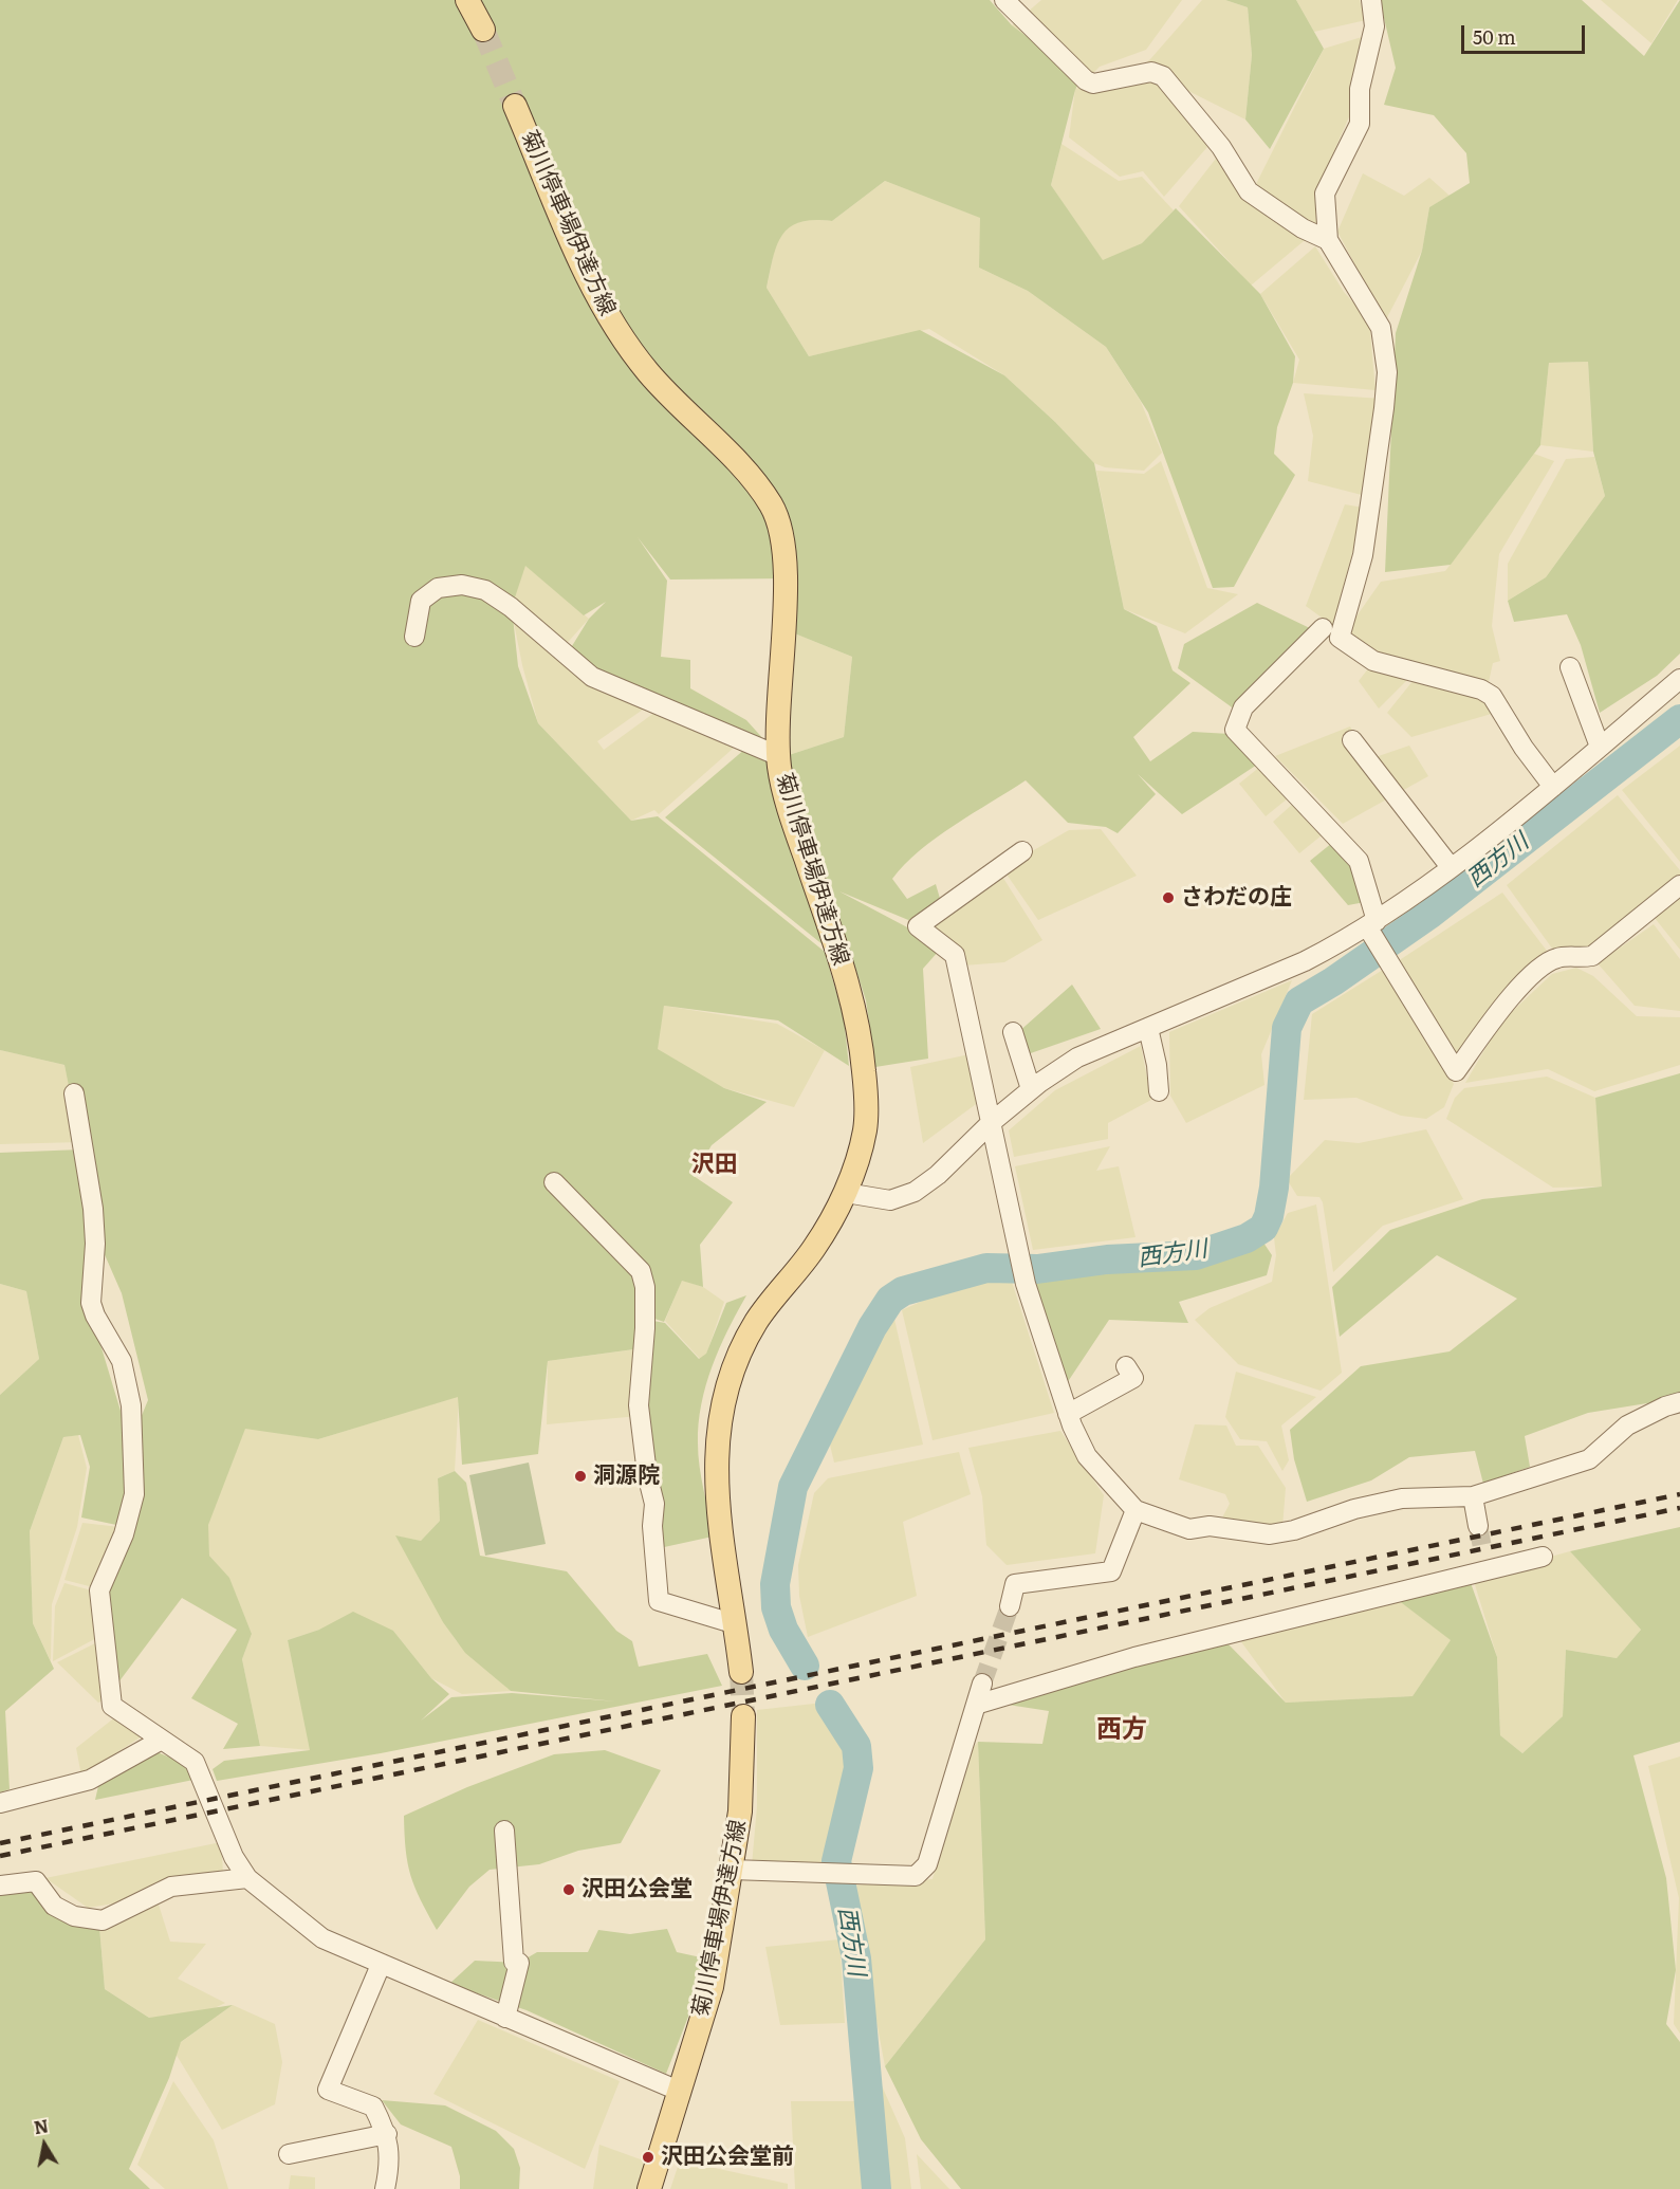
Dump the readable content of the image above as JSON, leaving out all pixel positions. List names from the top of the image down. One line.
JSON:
{"streets":{"main road":["菊川停車場伊達方線"]},"districts":["沢田","西方"],"water":["西方川"],"places":["さわだの庄","洞源院","沢田公会堂","沢田公会堂前"],"scale_bar":"50 m","north":"top"}
